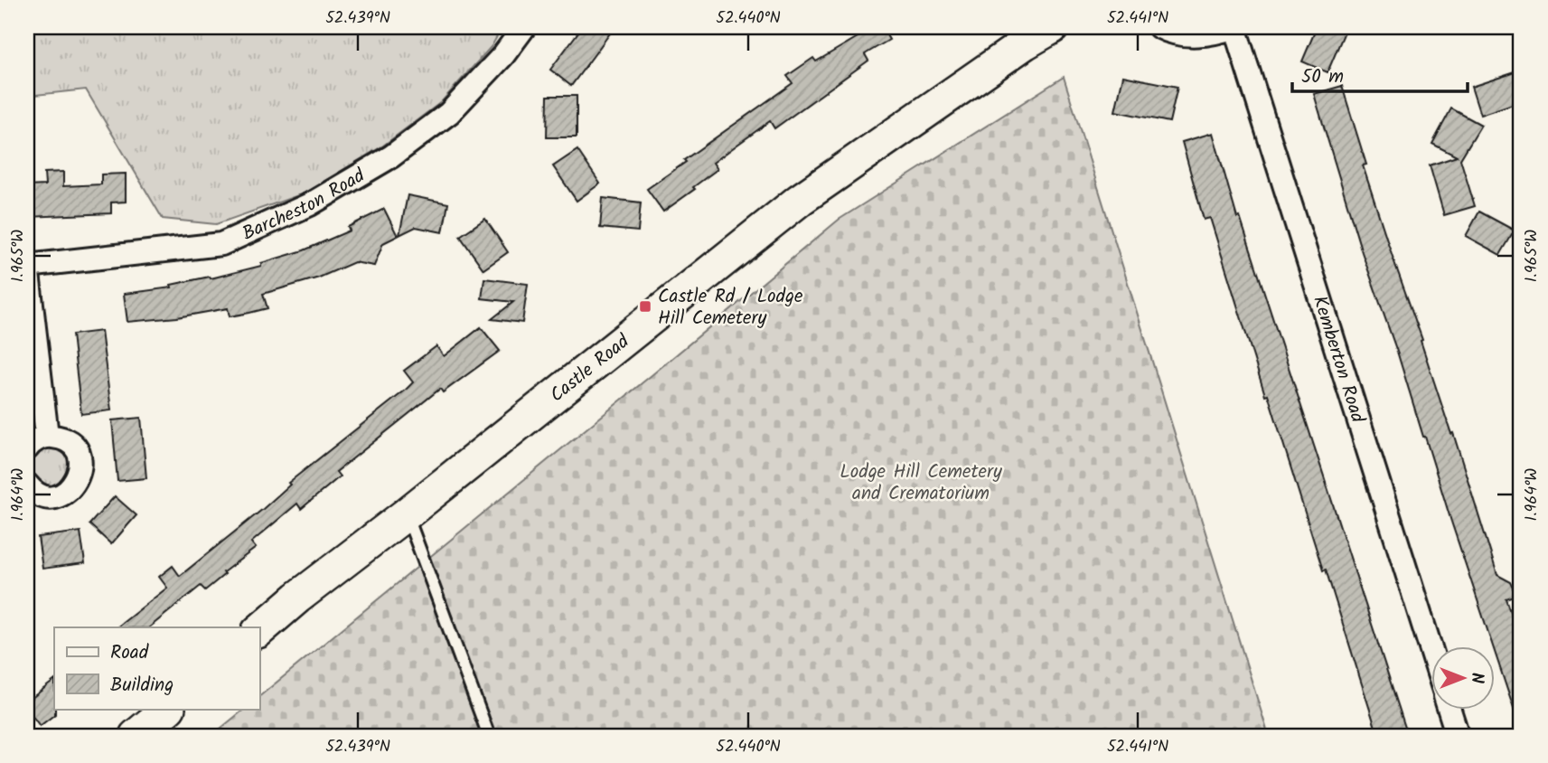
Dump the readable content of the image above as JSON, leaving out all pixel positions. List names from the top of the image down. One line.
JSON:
{"streets":{"street":["Barcheston Road","Kemberton Road","Castle Road"]},"parks":["Lodge Hill Cemetery and Crematorium"],"places":{"transit":["Castle Rd / Lodge Hill Cemetery"]},"legend":["Road","Building"],"scale_bar":"50 m","north":"right","coordinates":["52.439°N","52.440°N","52.441°N","1.965°W","1.964°W"]}
